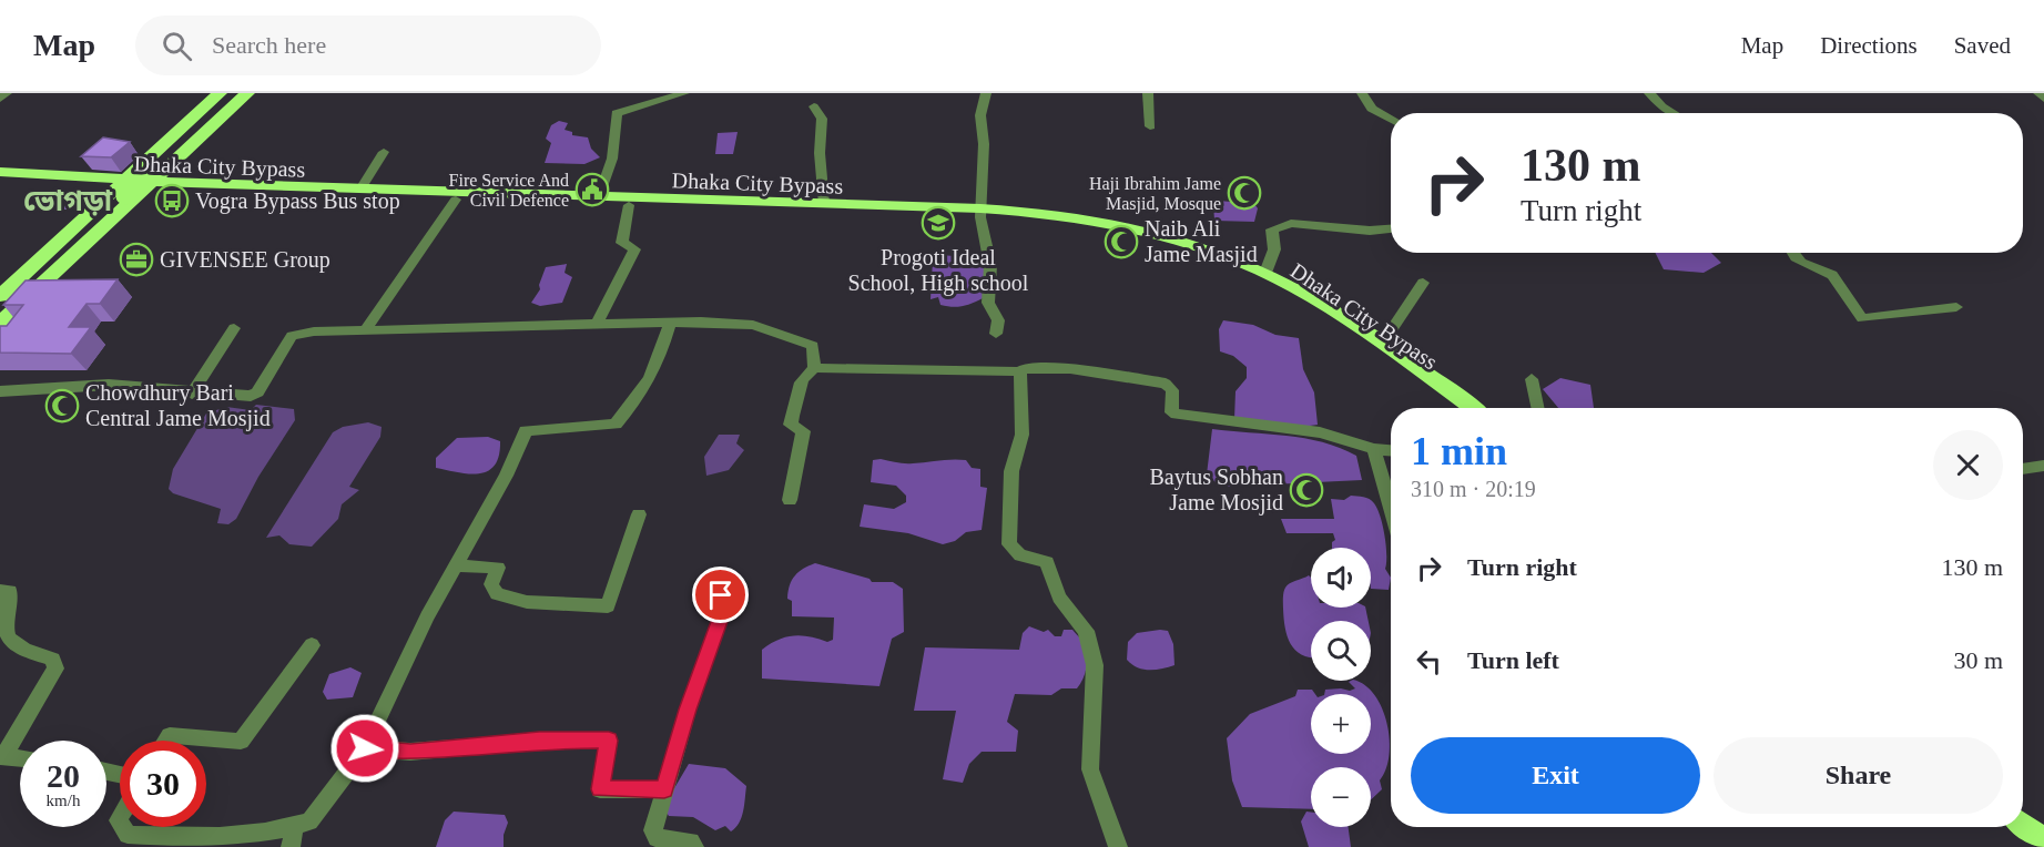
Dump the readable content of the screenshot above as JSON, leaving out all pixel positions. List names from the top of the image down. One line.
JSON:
{"streets":{"highway":["Dhaka City Bypass"]},"districts":["ভোগড়া"],"places":{"public building":["Fire Service And Civil Defence"],"mosque":["Haji Ibrahim Jame Masjid, Mosque","Naib Ali Jame Masjid","Chowdhury Bari Central Jame Mosjid","Baytus Sobhan Jame Mosjid"],"bus stop":["Vogra Bypass Bus stop"],"school or university":["Progoti Ideal School, High school"],"office":["GIVENSEE Group"]},"page":{"header":"Map","search":"Search here","nav":["Map","Directions","Saved"],"turn":["130 m","Turn right"],"heading":["1 min","310 m · 20:19"],"list":[{"name":"Turn right","value":"130 m"},{"name":"Turn left","value":"30 m"}],"map_buttons":["+","−"],"buttons":["Exit","Share"],"speed":"20 km/h","limit":"30"}}
